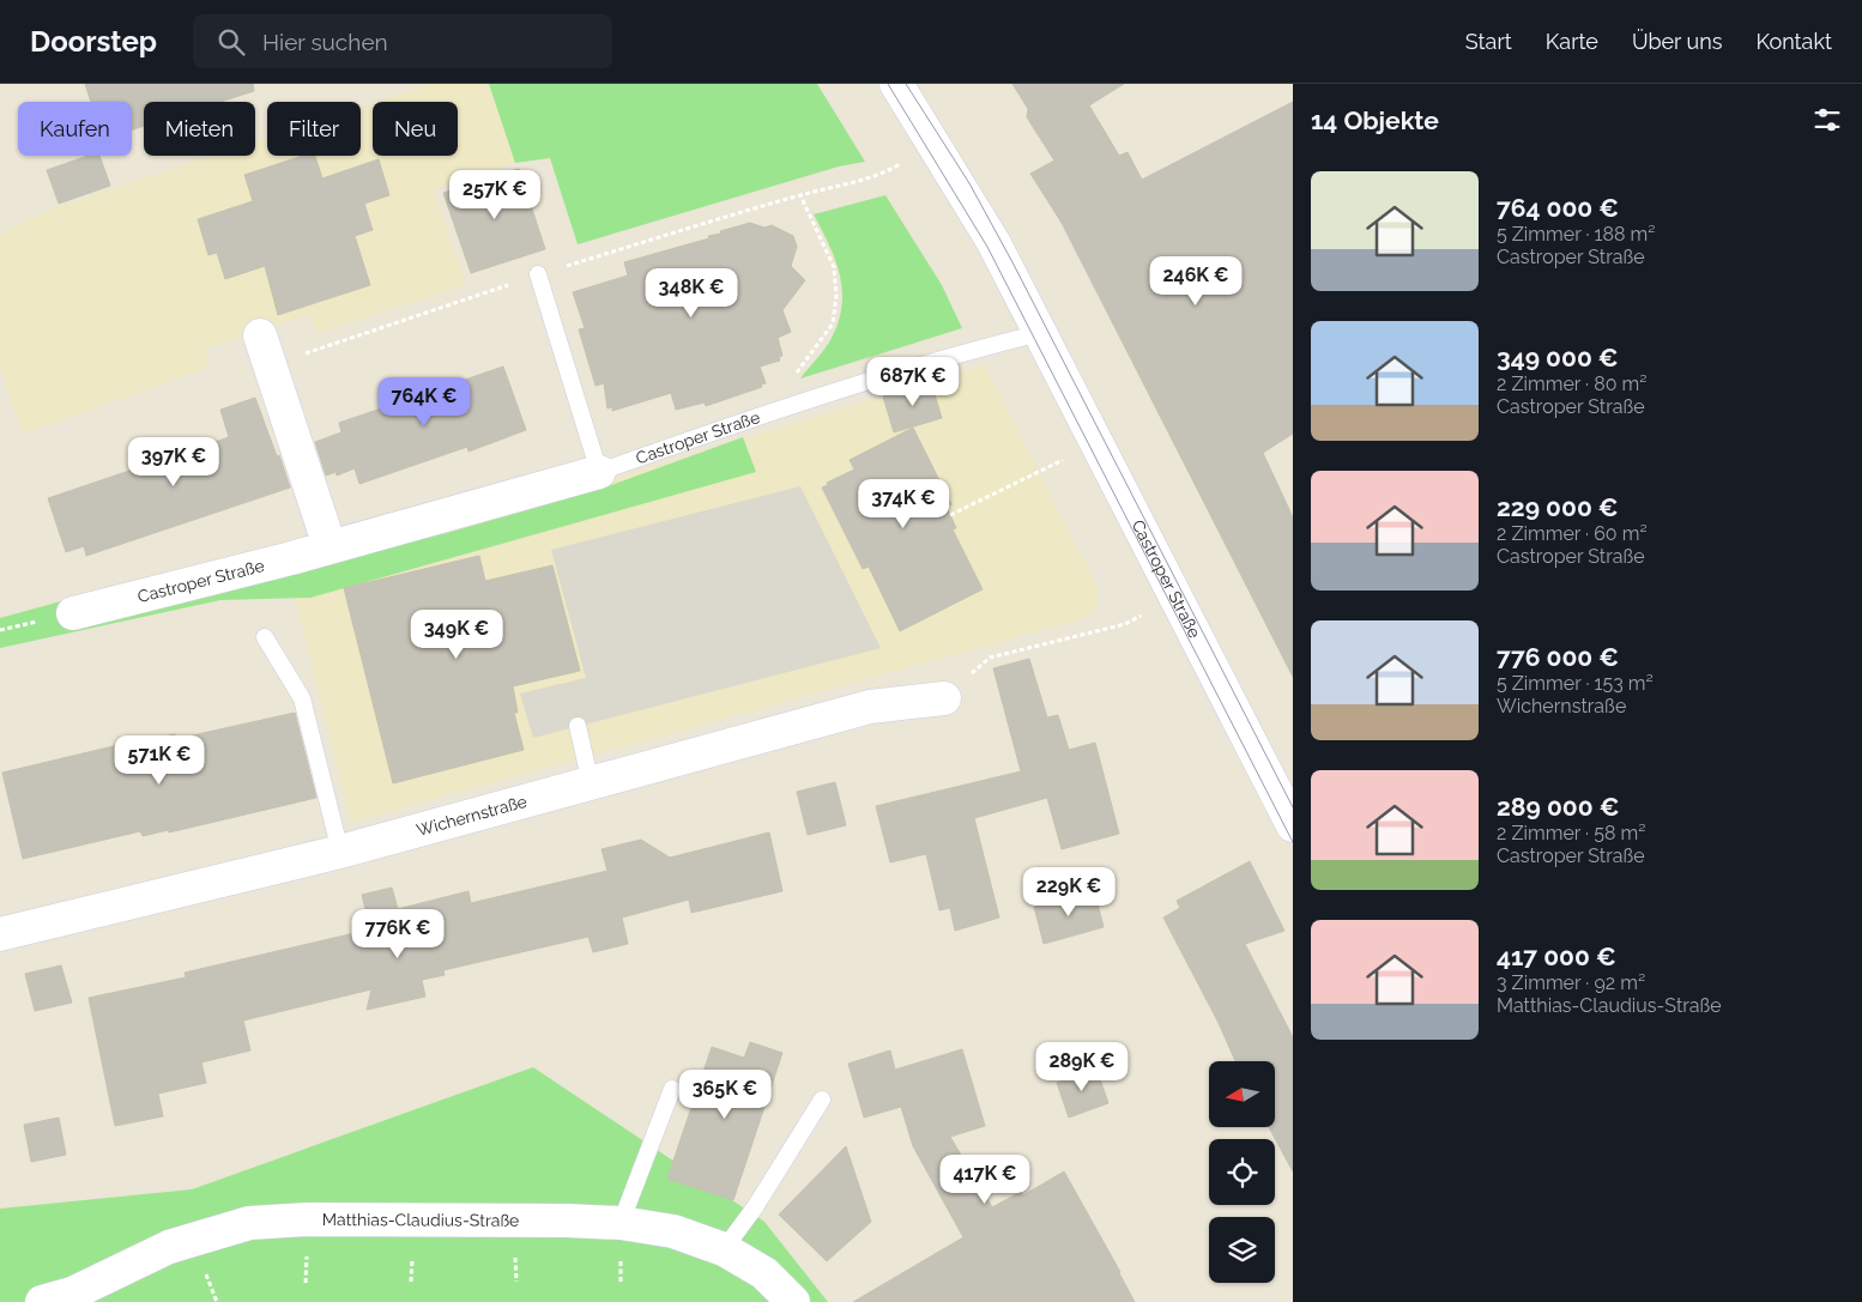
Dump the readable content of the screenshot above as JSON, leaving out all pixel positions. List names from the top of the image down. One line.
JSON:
{"streets":{"street":["Castroper Straße","Wichernstraße","Matthias-Claudius-Straße"]},"north":"left","page":{"header":"Doorstep","search":"Hier suchen","nav":["Start","Karte","Über uns","Kontakt"],"heading":"14 Objekte","chip":["Kaufen","Mieten","Filter","Neu"],"list":[{"name":"764 000 €","note":"5 Zimmer · 188 m² · Castroper Straße"},{"name":"349 000 €","note":"2 Zimmer · 80 m² · Castroper Straße"},{"name":"229 000 €","note":"2 Zimmer · 60 m² · Castroper Straße"},{"name":"776 000 €","note":"5 Zimmer · 153 m² · Wichernstraße"},{"name":"289 000 €","note":"2 Zimmer · 58 m² · Castroper Straße"},{"name":"417 000 €","note":"3 Zimmer · 92 m² · Matthias-Claudius-Straße"}],"price":["257K €","246K €","348K €","687K €","764K €","397K €","374K €","349K €","571K €","229K €","776K €","289K €","365K €","417K €"]}}
